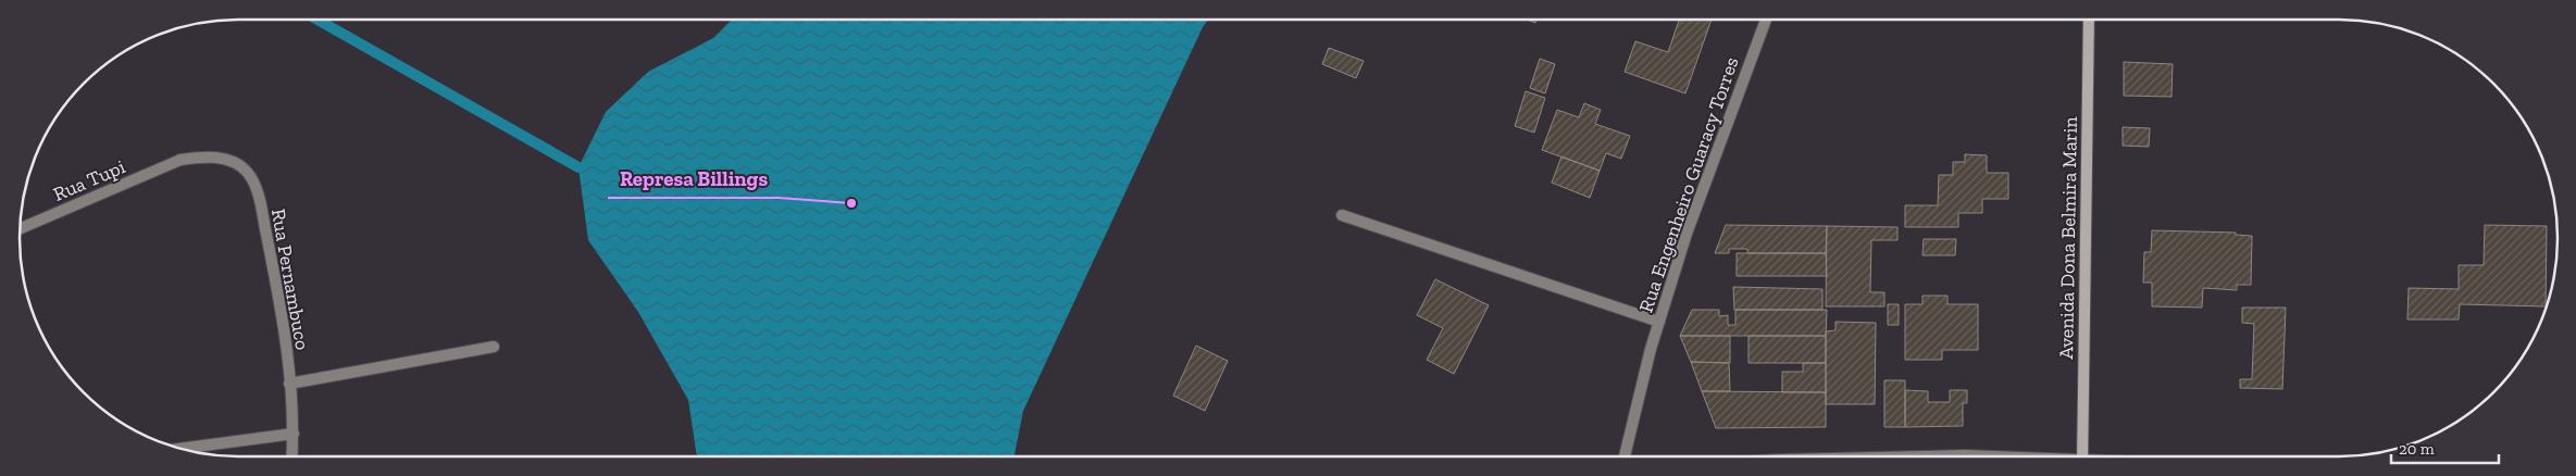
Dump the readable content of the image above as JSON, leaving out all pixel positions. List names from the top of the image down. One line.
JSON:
{"streets":{"main road":["Avenida Dona Belmira Marin"],"street":["Rua Tupi","Rua Engenheiro Guaracy Torres","Rua Pernambuco"]},"crossings":[["Rua Tupi","Rua Pernambuco"]],"places":["Represa Billings"],"scale_bar":"20 m"}
